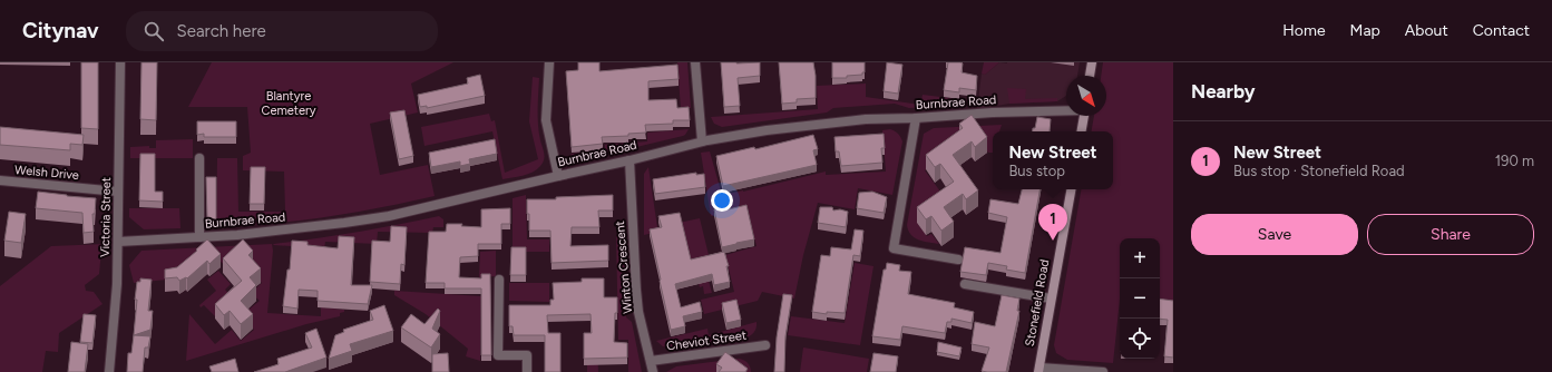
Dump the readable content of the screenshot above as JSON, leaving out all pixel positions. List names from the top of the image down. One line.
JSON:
{"streets":{"street":["Burnbrae Road","Welsh Drive","Victoria Street","Winton Crescent","Stonefield Road","Cheviot Street"]},"crossings":[["Burnbrae Road","Victoria Street"],["Burnbrae Road","Winton Crescent"],["Welsh Drive","Victoria Street"],["Winton Crescent","Cheviot Street"]],"parks":["Blantyre Cemetery"],"north":"bottom right","page":{"header":"Citynav","search":"Search here","nav":["Home","Map","About","Contact"],"heading":"Nearby","list":[{"mark":"1","name":"New Street","note":"Bus stop · Stonefield Road","value":"190 m"}],"popup":["New Street","Bus stop"],"buttons":["Save","Share"],"pins":"1","map_buttons":["+","−"]}}
